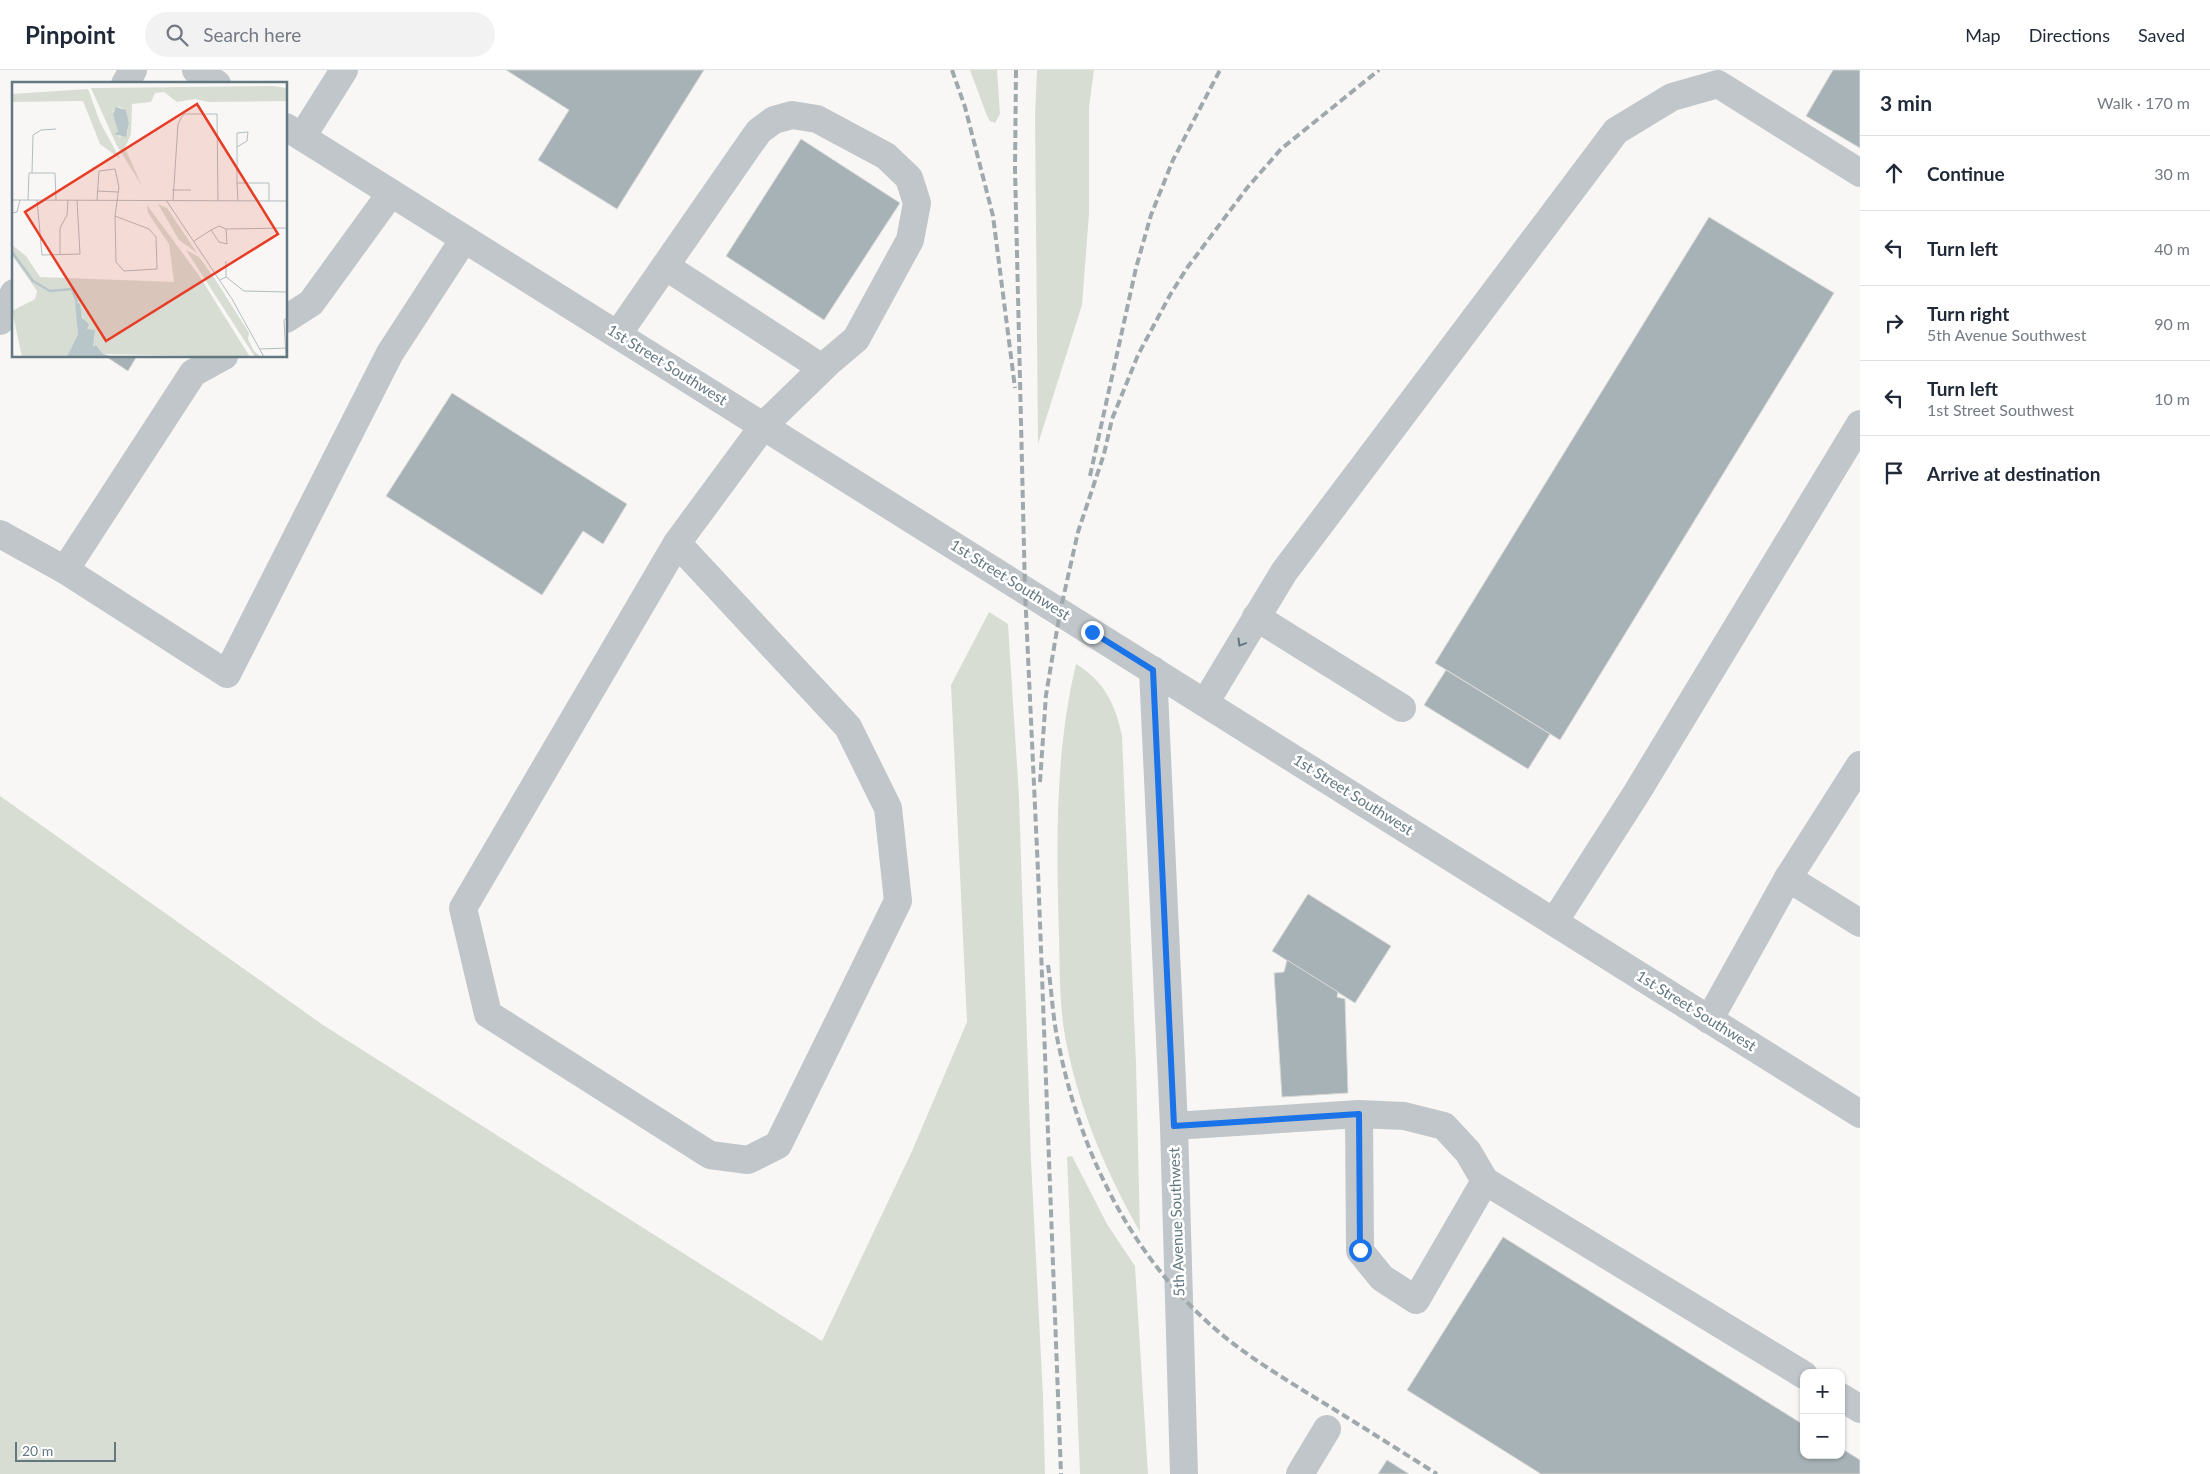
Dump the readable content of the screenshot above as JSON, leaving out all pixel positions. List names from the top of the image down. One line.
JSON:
{"streets":{"street":["1st Street Southwest","5th Avenue Southwest"]},"crossings":[["1st Street Southwest","5th Avenue Southwest"]],"scale_bar":"20 m","page":{"header":"Pinpoint","search":"Search here","nav":["Map","Directions","Saved"],"heading":["3 min","Walk · 170 m"],"list":[["Continue","30 m"],["Turn left","40 m"],["Turn right","5th Avenue Southwest","90 m"],["Turn left","1st Street Southwest","10 m"],"Arrive at destination"],"map_buttons":["+","−"],"scale":"20 m"}}
